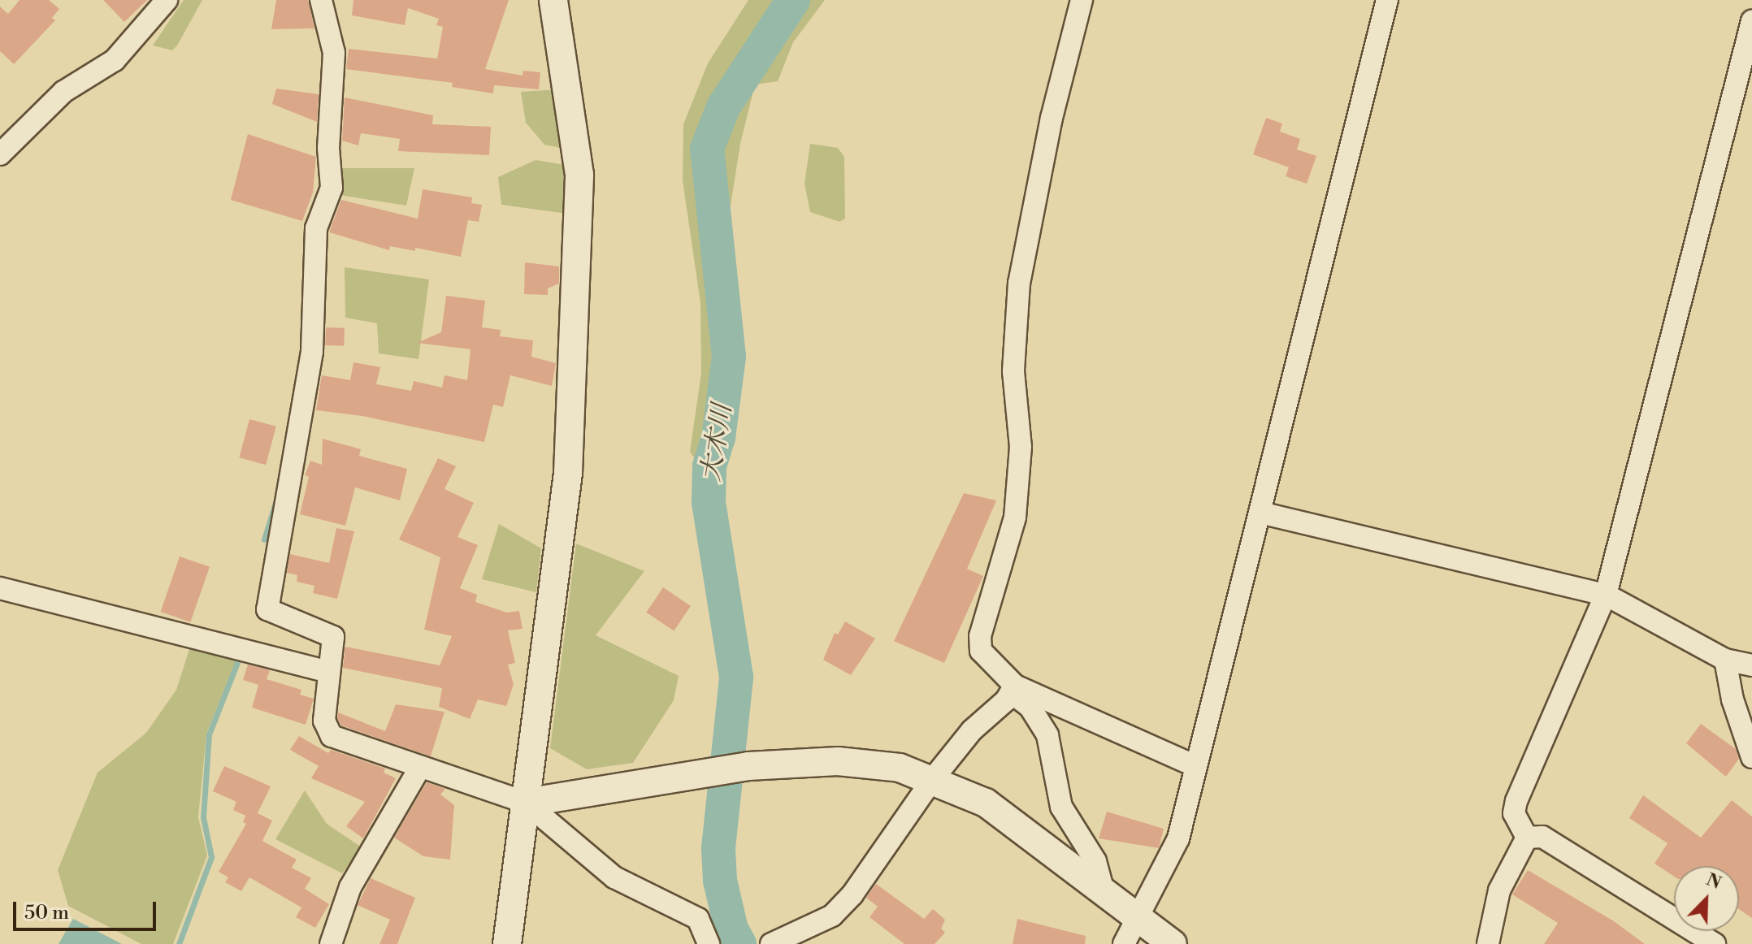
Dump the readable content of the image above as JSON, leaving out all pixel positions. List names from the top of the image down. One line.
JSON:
{"water":["大木川"],"scale_bar":"50 m","north":"top right"}
